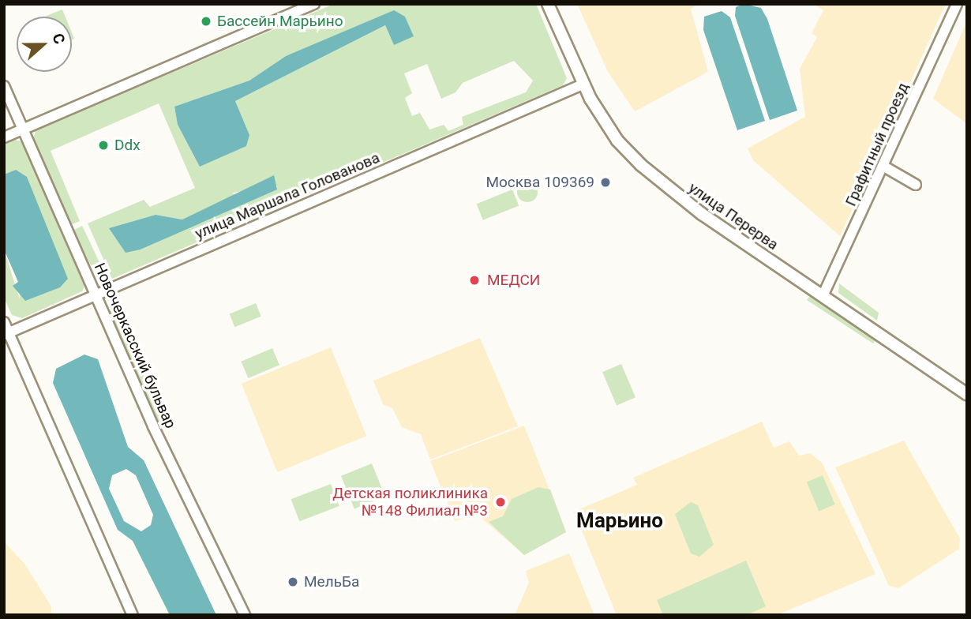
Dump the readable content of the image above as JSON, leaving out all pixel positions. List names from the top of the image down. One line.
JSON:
{"streets":{"main road":["улица Перерва"],"street":["Графитный проезд","улица Маршала Голованова","Новочеркасский бульвар"]},"crossings":[["Графитный проезд","улица Перерва"],["улица Маршала Голованова","улица Перерва"],["улица Маршала Голованова","Новочеркасский бульвар"]],"districts":["Марьино"],"places":["Бассейн Марьино","Ddx","Москва 109369","МЕДСИ","Детская поликлиника №148 Филиал №3","МельБа"],"north":"right"}
